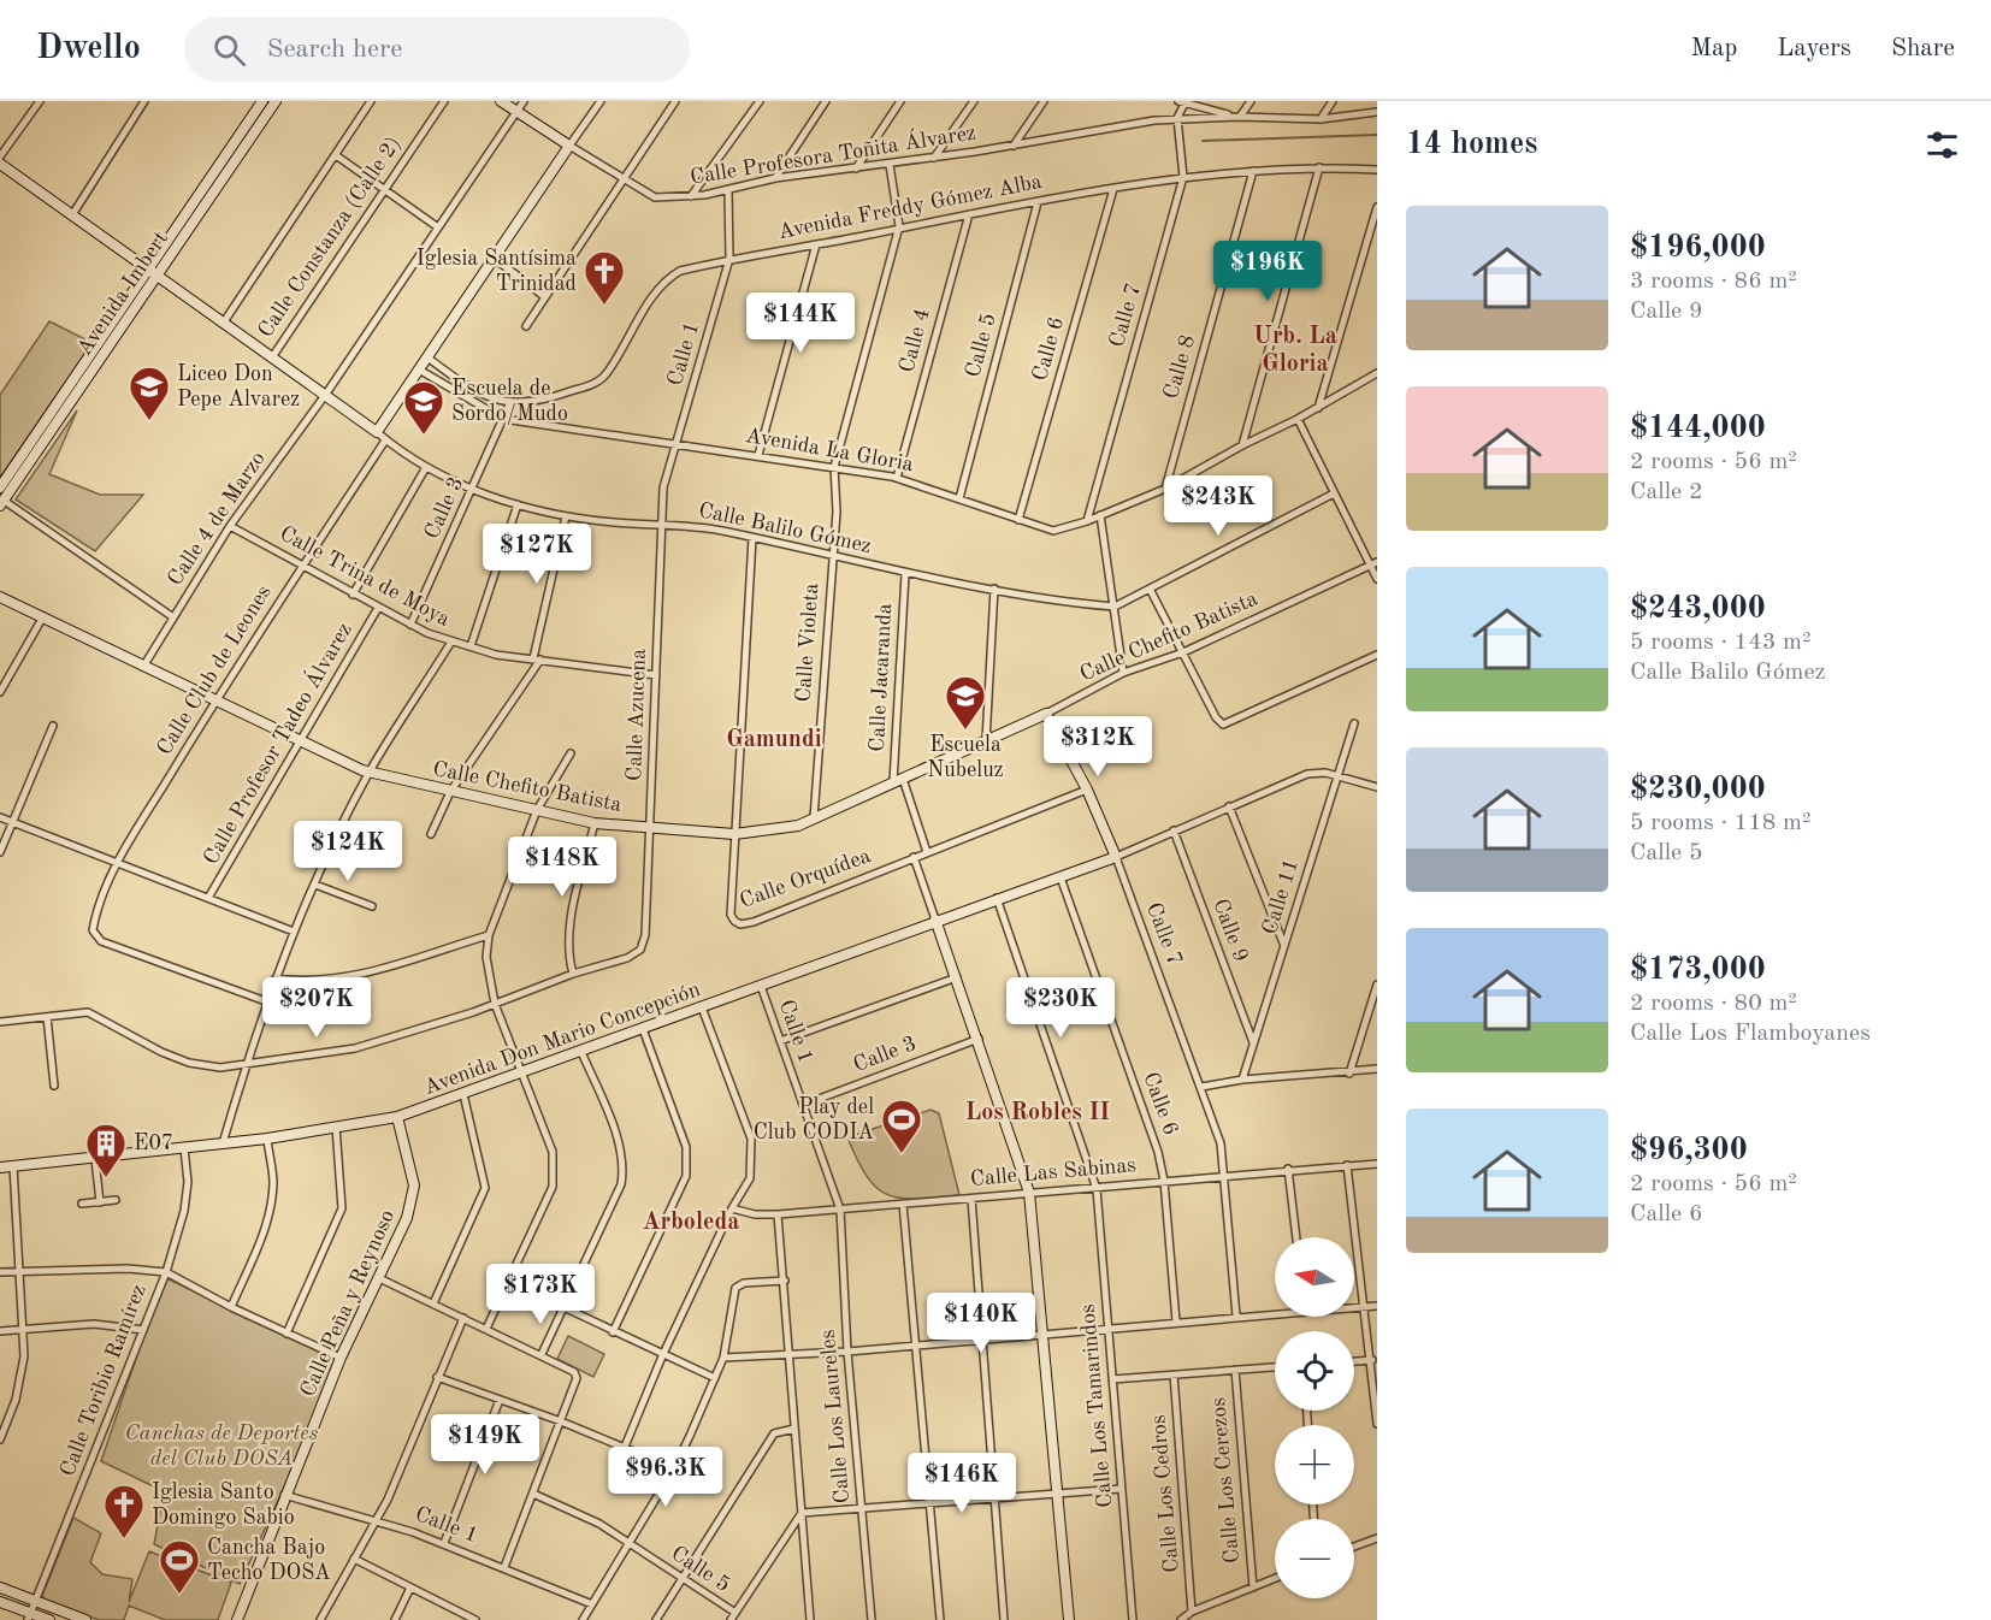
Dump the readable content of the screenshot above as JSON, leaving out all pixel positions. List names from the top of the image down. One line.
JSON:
{"streets":{"street":["Calle Profesora Toñita Álvarez","Avenida Freddy Gómez Alba","Calle Constanza (Calle 2)","Avenida Imbert","Calle 7","Calle 4","Calle 5","Calle 6","Calle 1","Calle 8","Avenida La Gloria","Calle 3","Calle 4 de Marzo","Calle Balilo Gómez","Calle Trina de Moya","Calle Chefito Batista","Calle Violeta","Calle Club de Leones","Calle Jacaranda","Calle Azucena","Calle Profesor Tadeo Álvarez","Calle Orquídea","Calle 11","Calle 9","Avenida Don Mario Concepción","Calle Las Sabinas","Calle Peña y Reynoso","Calle Toribio Ramírez","Calle Los Tamarindos","Calle Los Laureles","Calle Los Cerezos","Calle Los Cedros"]},"crossings":[["Calle Profesora Toñita Álvarez","Calle 7"],["Calle Profesora Toñita Álvarez","Calle 1"],["Calle Profesora Toñita Álvarez","Calle 4 de Marzo"],["Avenida Freddy Gómez Alba","Calle 7"],["Avenida Freddy Gómez Alba","Calle 4"],["Avenida Freddy Gómez Alba","Calle 5"],["Avenida Freddy Gómez Alba","Calle 6"],["Avenida Freddy Gómez Alba","Calle 1"],["Avenida Freddy Gómez Alba","Calle 8"],["Avenida Freddy Gómez Alba","Calle 3"],["Calle Constanza (Calle 2)","Calle Balilo Gómez"],["Avenida Imbert","Calle Balilo Gómez"],["Calle 7","Avenida La Gloria"],["Calle 7","Calle Chefito Batista"],["Calle 7","Calle Orquídea"],["Calle 7","Avenida Don Mario Concepción"],["Calle 7","Calle Las Sabinas"],["Calle 4","Avenida La Gloria"],["Calle 5","Avenida La Gloria"],["Calle 6","Avenida La Gloria"],["Calle 6","Avenida Don Mario Concepción"],["Calle 6","Calle Las Sabinas"],["Calle 1","Avenida La Gloria"],["Calle 1","Calle 3"],["Calle 1","Calle Balilo Gómez"],["Calle 1","Calle Azucena"],["Calle 1","Avenida Don Mario Concepción"],["Calle 1","Calle Las Sabinas"],["Calle 1","Calle Peña y Reynoso"],["Calle 1","Calle Los Laureles"],["Calle 8","Avenida La Gloria"],["Avenida La Gloria","Calle 3"],["Avenida La Gloria","Calle Violeta"],["Calle 3","Calle Balilo Gómez"],["Calle 3","Calle Trina de Moya"],["Calle 4 de Marzo","Calle Balilo Gómez"],["Calle 4 de Marzo","Calle Trina de Moya"],["Calle 4 de Marzo","Calle Chefito Batista"],["Calle Balilo Gómez","Calle Violeta"],["Calle Balilo Gómez","Calle Club de Leones"],["Calle Balilo Gómez","Calle Jacaranda"],["Calle Balilo Gómez","Calle Azucena"],["Calle Balilo Gómez","Calle Orquídea"],["Calle Trina de Moya","Calle Club de Leones"],["Calle Trina de Moya","Calle Azucena"],["Calle Trina de Moya","Calle Profesor Tadeo Álvarez"],["Calle Chefito Batista","Calle Violeta"],["Calle Chefito Batista","Calle Club de Leones"],["Calle Chefito Batista","Calle Jacaranda"],["Calle Chefito Batista","Calle Azucena"],["Calle Chefito Batista","Calle Profesor Tadeo Álvarez"],["Calle Chefito Batista","Calle Orquídea"],["Calle 11","Calle 9"],["Avenida Don Mario Concepción","Calle Peña y Reynoso"],["Avenida Don Mario Concepción","Calle Toribio Ramírez"],["Calle Las Sabinas","Calle Los Tamarindos"],["Calle Las Sabinas","Calle Los Laureles"]],"districts":["Urb. La Gloria","Gamundi","Los Robles II","Arboleda"],"parks":["Canchas de Deportes del Club DOSA"],"places":{"church":["Iglesia Santísima Trinidad","Iglesia Santo Domingo Sabio"],"school or university":["Liceo Don Pepe Alvarez","Escuela de Sordo/Mudo","Escuela Nubeluz"],"sports":["Play del Club CODIA","Cancha Bajo Techo DOSA"],"building":["E07"]},"north":"left","page":{"header":"Dwello","search":"Search here","nav":["Map","Layers","Share"],"heading":"14 homes","list":[{"name":"$196,000","note":"3 rooms · 86 m² · Calle 9"},{"name":"$144,000","note":"2 rooms · 56 m² · Calle 2"},{"name":"$243,000","note":"5 rooms · 143 m² · Calle Balilo Gómez"},{"name":"$230,000","note":"5 rooms · 118 m² · Calle 5"},{"name":"$173,000","note":"2 rooms · 80 m² · Calle Los Flamboyanes"},{"name":"$96,300","note":"2 rooms · 56 m² · Calle 6"}],"price":["$196K","$144K","$243K","$127K","$312K","$124K","$148K","$207K","$230K","$173K","$140K","$149K","$96.3K","$146K"],"map_buttons":["+","−"]}}
